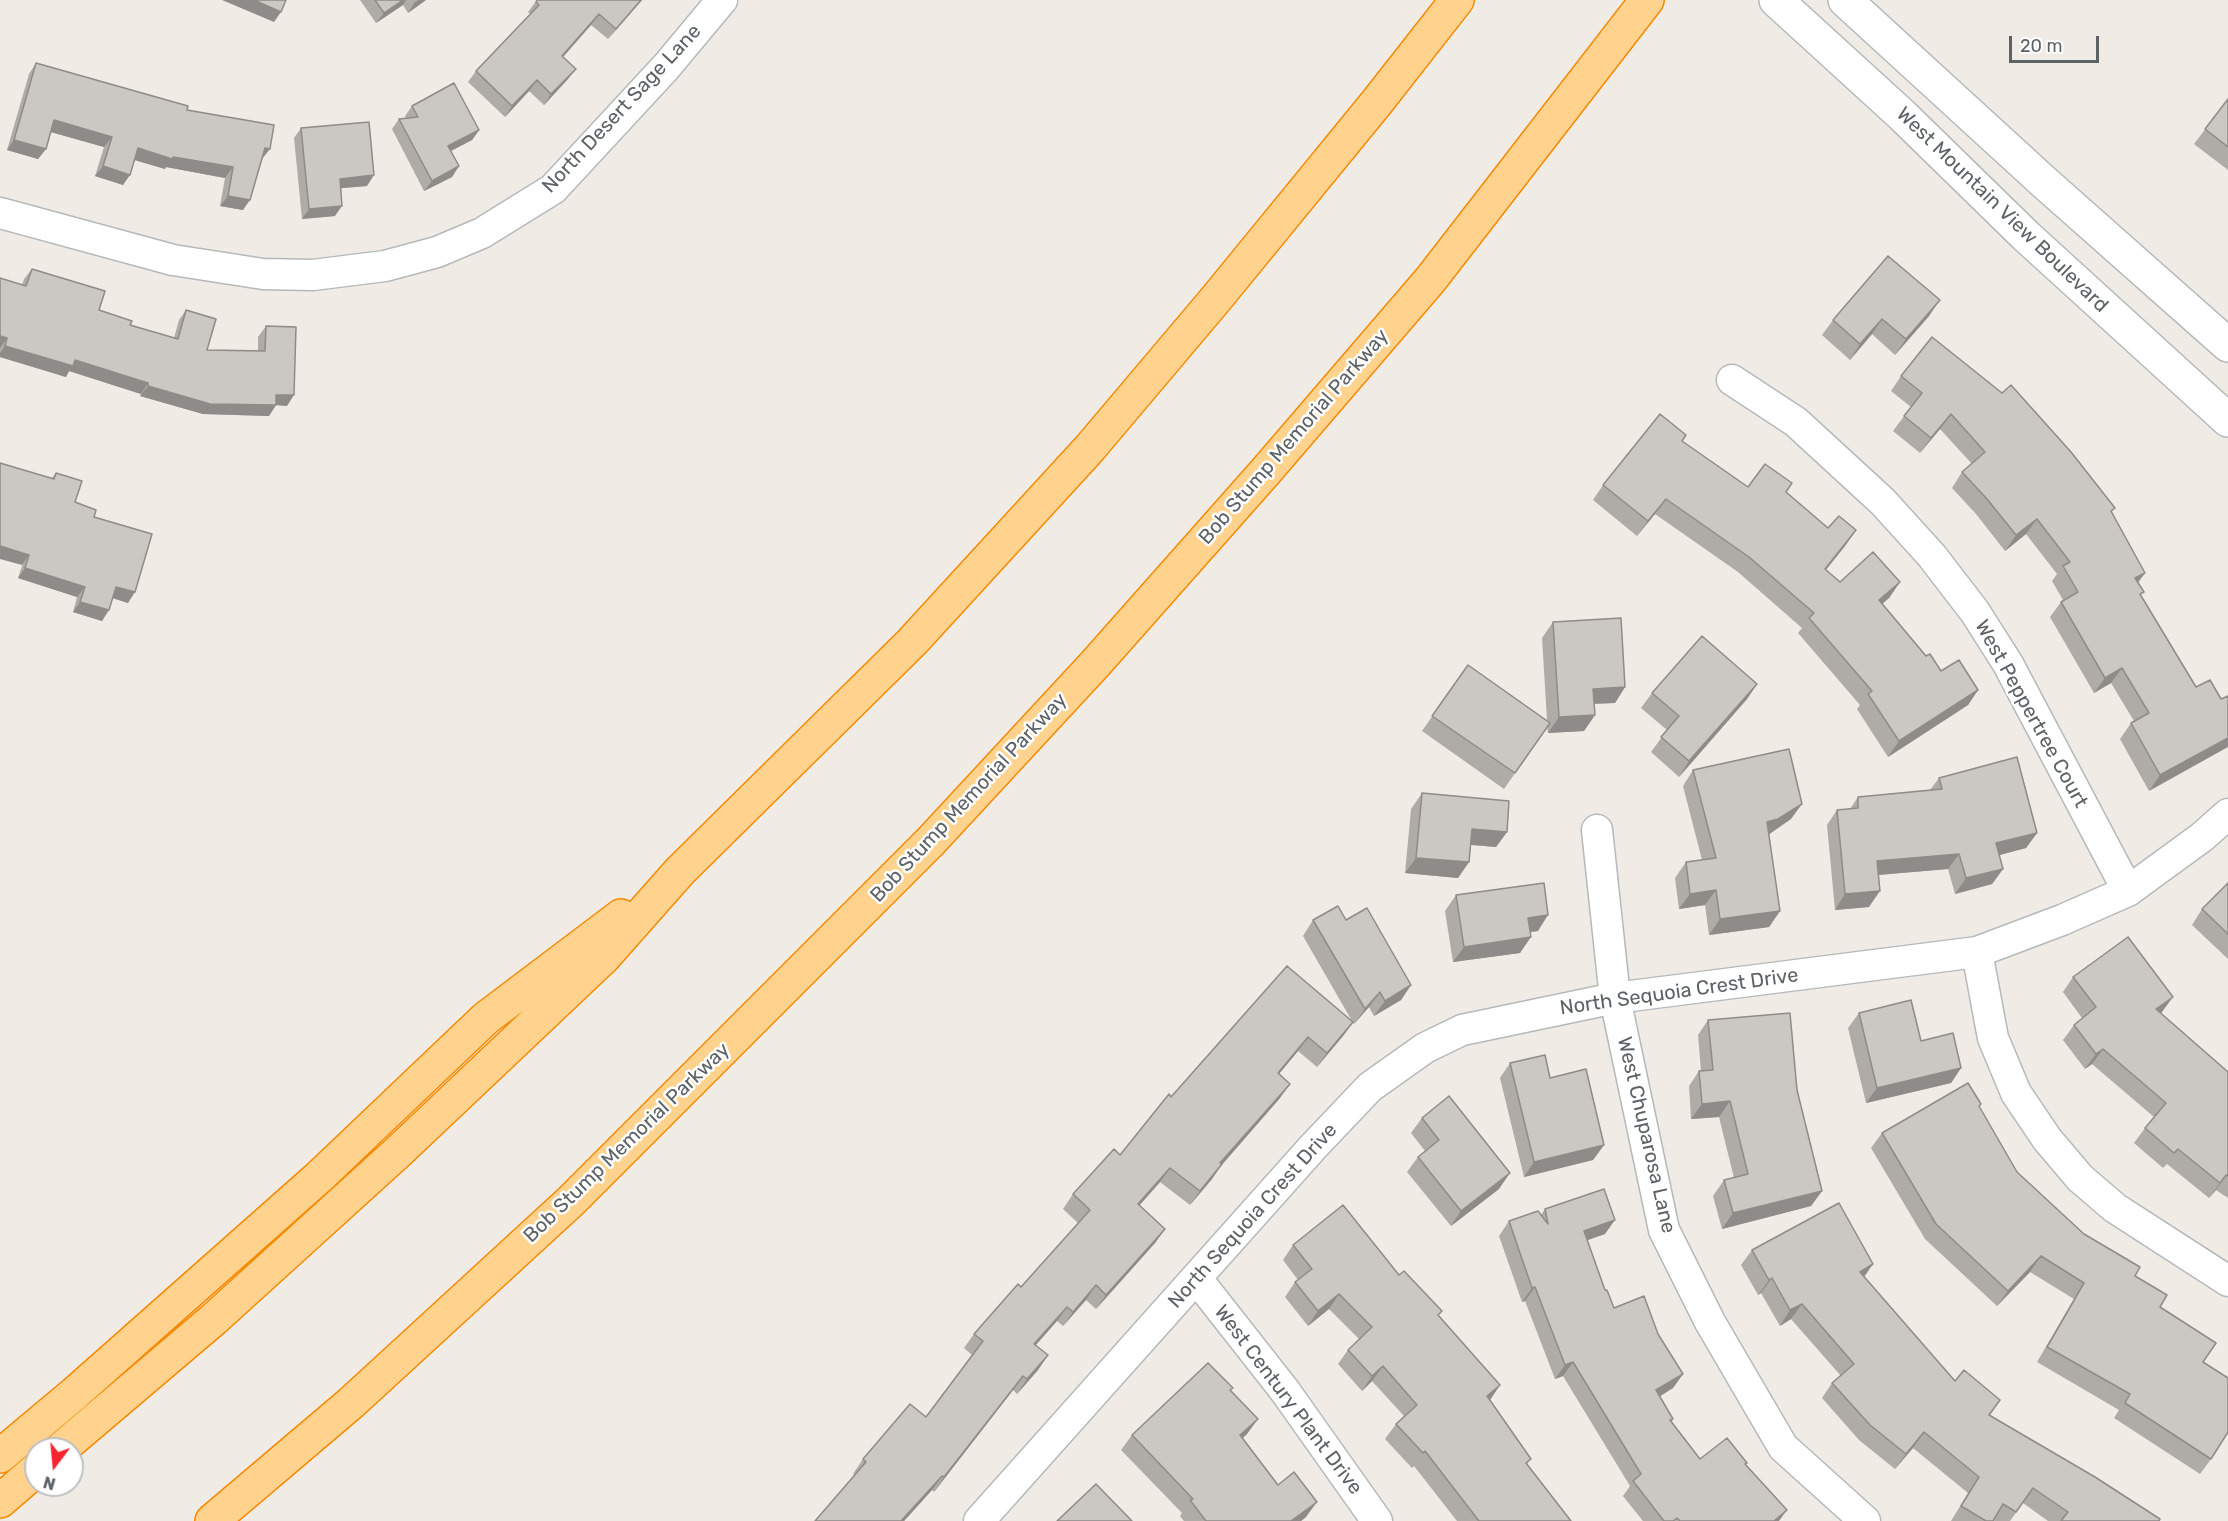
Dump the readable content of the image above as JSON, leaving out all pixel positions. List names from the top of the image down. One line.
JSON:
{"streets":{"highway":["Bob Stump Memorial Parkway"],"street":["North Desert Sage Lane","West Mountain View Boulevard","West Peppertree Court","North Sequoia Crest Drive","West Chuparosa Lane","West Century Plant Drive"]},"crossings":[["West Peppertree Court","North Sequoia Crest Drive"],["North Sequoia Crest Drive","West Chuparosa Lane"],["North Sequoia Crest Drive","West Century Plant Drive"]],"scale_bar":"20 m","north":"bottom"}
